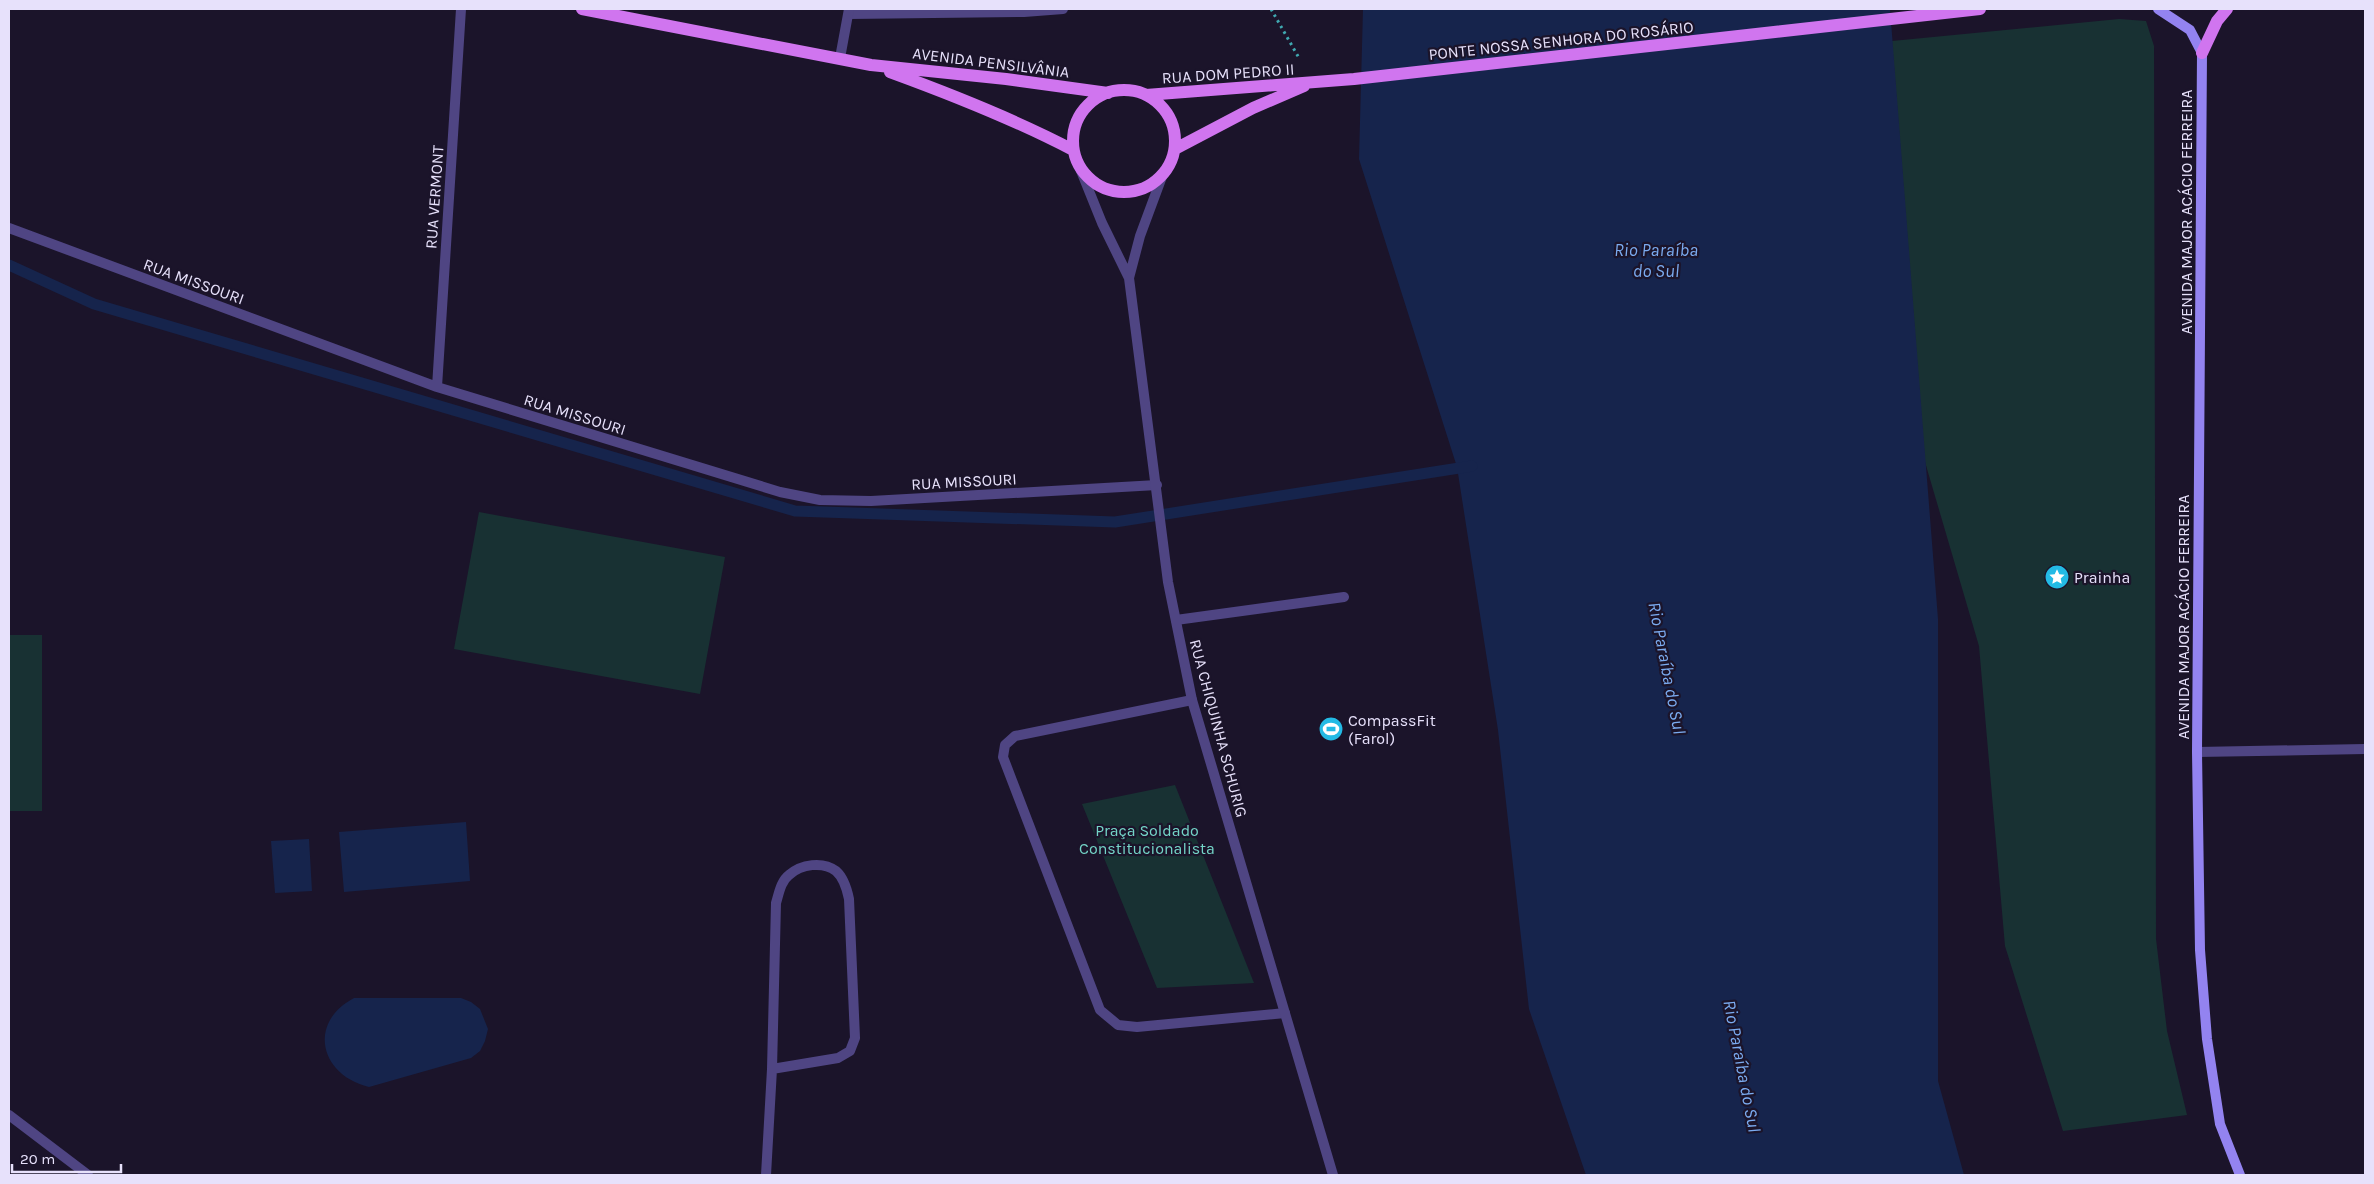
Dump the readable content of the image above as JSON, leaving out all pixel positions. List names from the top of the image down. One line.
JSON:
{"streets":{"main road":["PONTE NOSSA SENHORA DO ROSÁRIO","AVENIDA PENSILVÂNIA","RUA DOM PEDRO II","AVENIDA MAJOR ACÁCIO FERREIRA"],"street":["RUA VERMONT","RUA MISSOURI","RUA CHIQUINHA SCHURIG"]},"crossings":[["PONTE NOSSA SENHORA DO ROSÁRIO","RUA DOM PEDRO II"],["AVENIDA PENSILVÂNIA","RUA DOM PEDRO II"],["AVENIDA PENSILVÂNIA","RUA CHIQUINHA SCHURIG"],["RUA DOM PEDRO II","RUA CHIQUINHA SCHURIG"],["RUA VERMONT","RUA MISSOURI"],["RUA MISSOURI","RUA CHIQUINHA SCHURIG"]],"water":["Rio Paraíba do Sul"],"parks":["Praça Soldado Constitucionalista"],"places":{"place":["Prainha"],"sports":["CompassFit (Farol)"]},"scale_bar":"20 m"}
